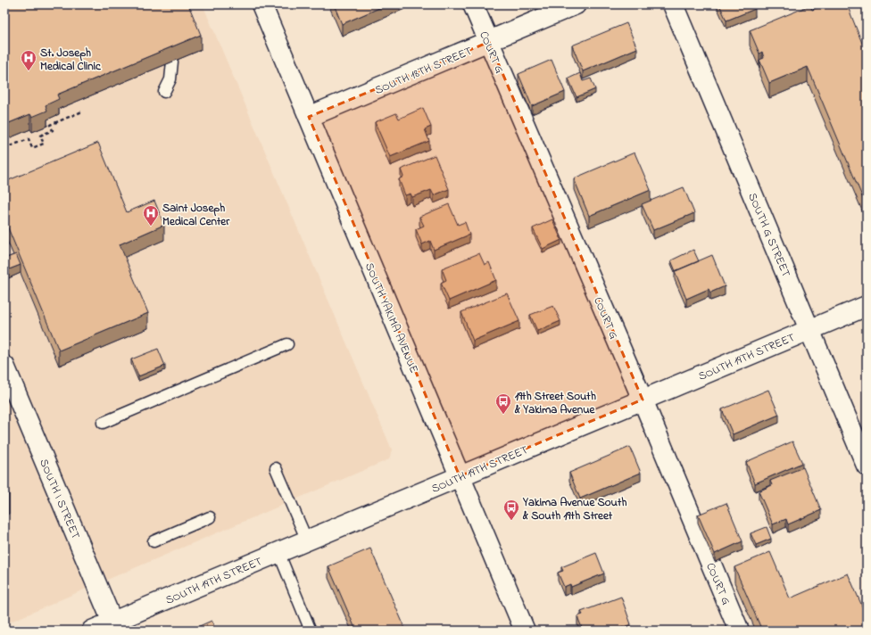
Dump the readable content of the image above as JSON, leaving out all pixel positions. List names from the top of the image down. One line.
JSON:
{"streets":{"street":["COURT G","SOUTH 18TH STREET","SOUTH G STREET","SOUTH YAKIMA AVENUE","SOUTH 19TH STREET","SOUTH I STREET"]},"crossings":[["COURT G","SOUTH 18TH STREET"],["COURT G","SOUTH 19TH STREET"],["SOUTH 18TH STREET","SOUTH YAKIMA AVENUE"],["SOUTH G STREET","SOUTH 19TH STREET"],["SOUTH YAKIMA AVENUE","SOUTH 19TH STREET"],["SOUTH 19TH STREET","SOUTH I STREET"]],"places":{"hospital":["St. Joseph Medical Clinic","Saint Joseph Medical Center"],"bus stop":["19th Street South & Yakima Avenue","Yakima Avenue South & South 19th Street"]}}
